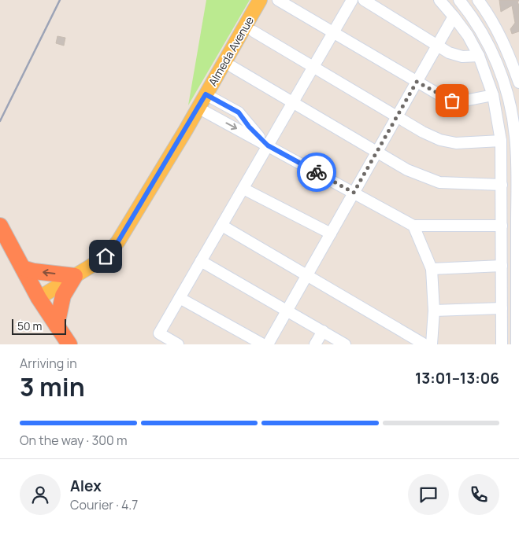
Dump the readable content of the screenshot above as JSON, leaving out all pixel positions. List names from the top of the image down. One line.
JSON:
{"streets":{"main road":["Almeda Avenue"]},"scale_bar":"50 m","page":{"scale":"50 m","heading":["3 min","Arriving in","13:01–13:06"],"panel":["Alex","Courier · 4.7"],"bar":"On the way · 300 m"}}
